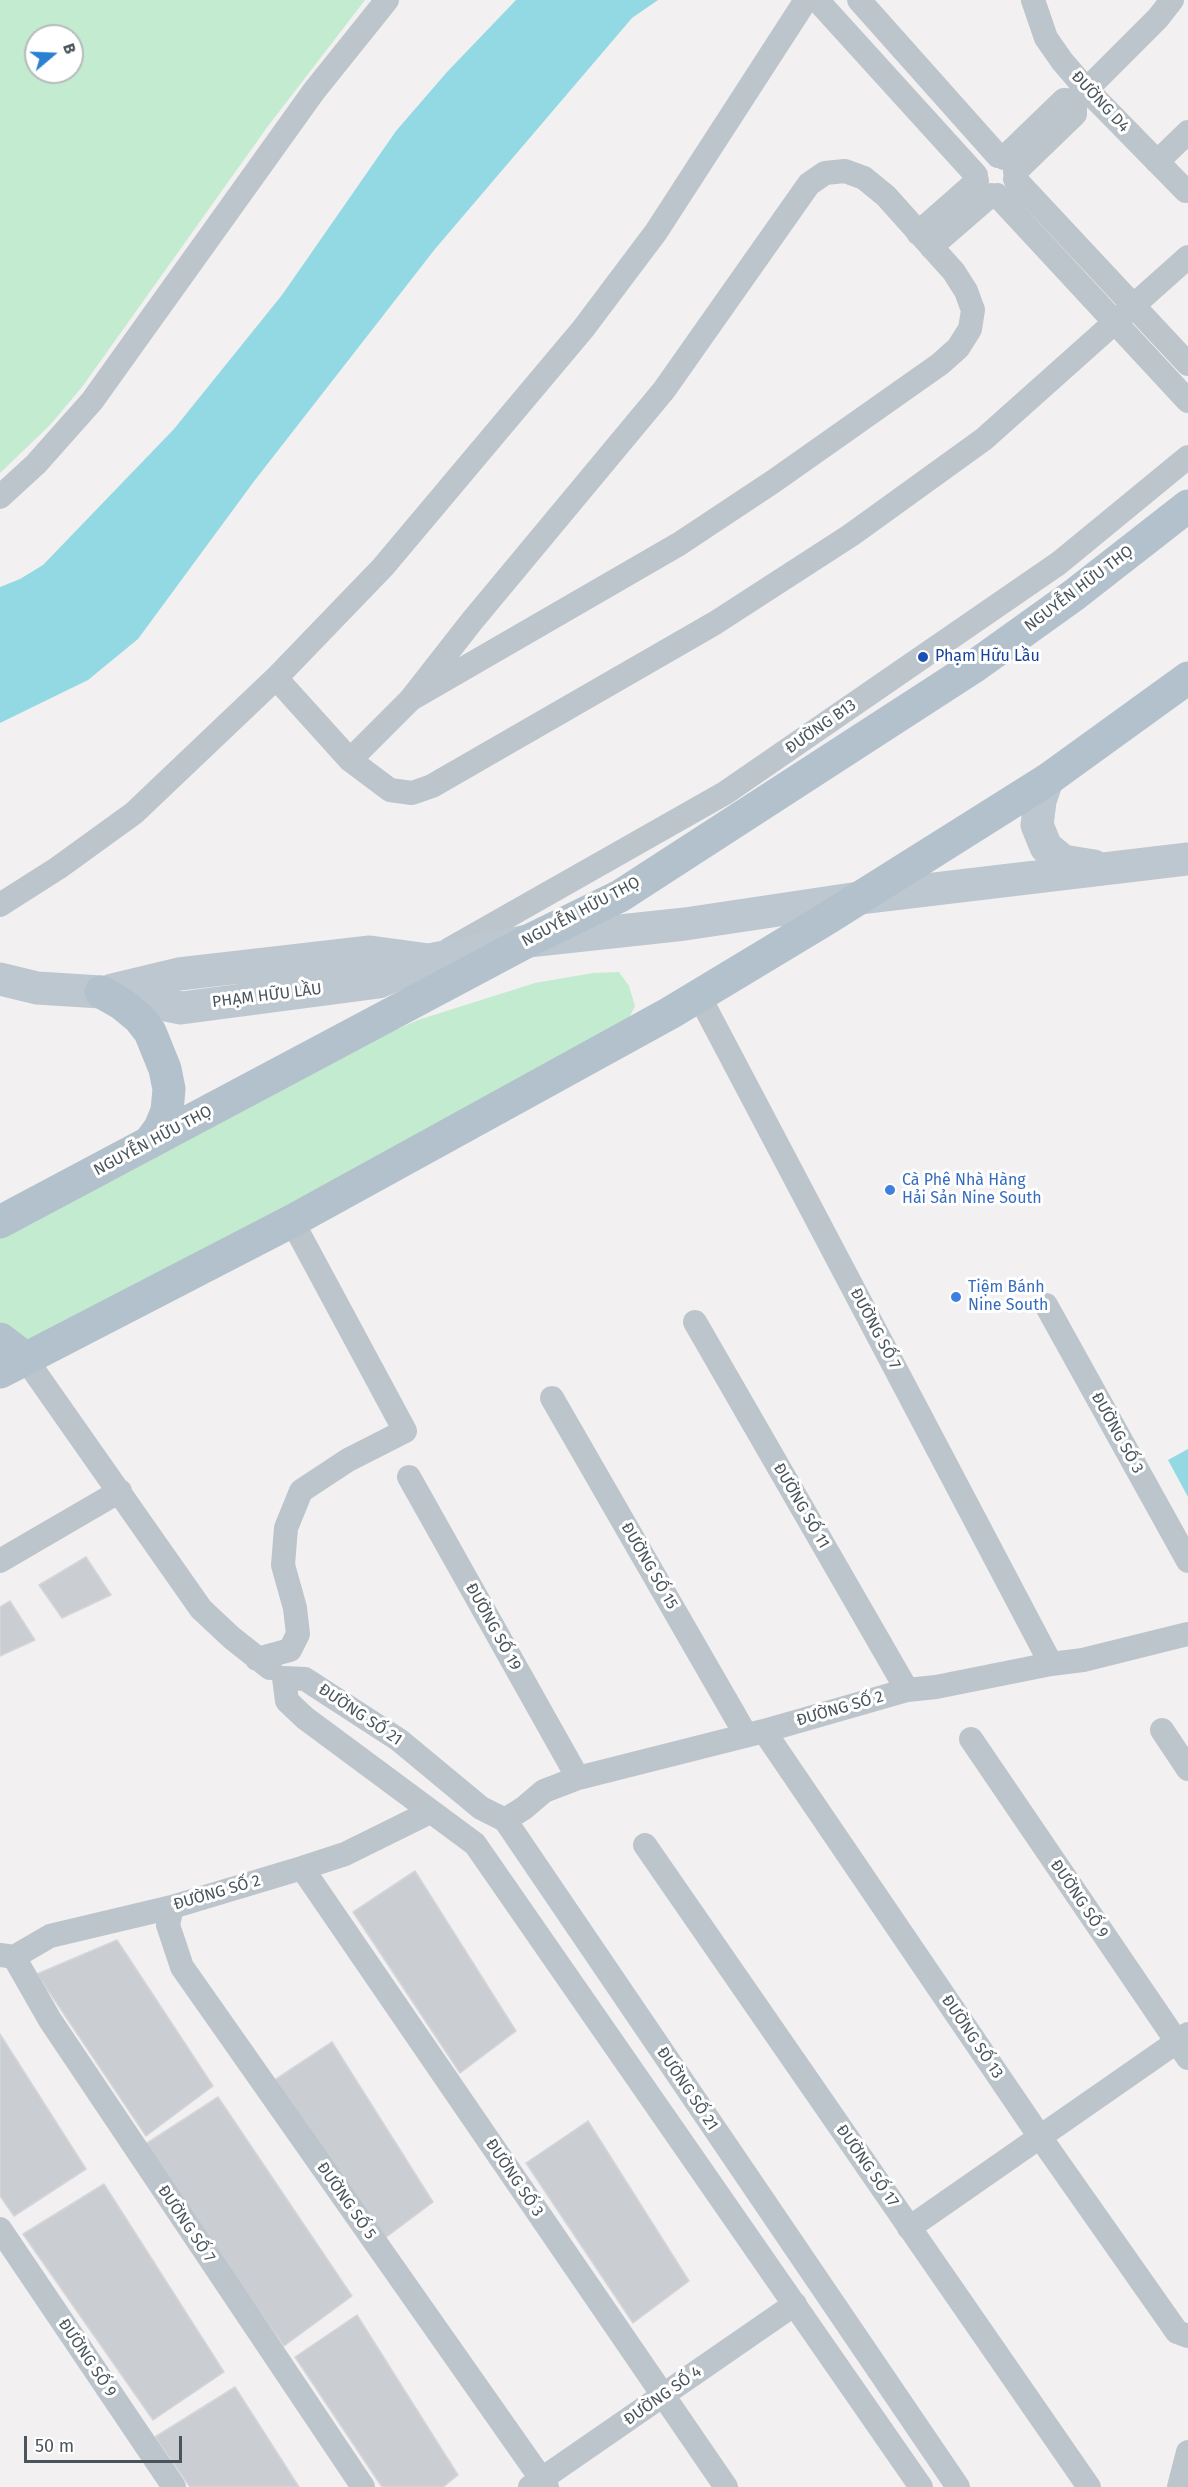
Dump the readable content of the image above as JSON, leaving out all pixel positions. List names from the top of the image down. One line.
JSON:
{"streets":{"main road":["NGUYỄN HỮU THỌ","PHẠM HỮU LẦU"],"street":["ĐƯỜNG D4","ĐƯỜNG B13","ĐƯỜNG SỐ 7","ĐƯỜNG SỐ 3","ĐƯỜNG SỐ 11","ĐƯỜNG SỐ 15","ĐƯỜNG SỐ 19","ĐƯỜNG SỐ 2","ĐƯỜNG SỐ 21","ĐƯỜNG SỐ 9","ĐƯỜNG SỐ 13","ĐƯỜNG SỐ 17","ĐƯỜNG SỐ 5","ĐƯỜNG SỐ 4"]},"crossings":[["NGUYỄN HỮU THỌ","PHẠM HỮU LẦU"],["ĐƯỜNG B13","PHẠM HỮU LẦU"],["ĐƯỜNG SỐ 7","ĐƯỜNG SỐ 2"],["ĐƯỜNG SỐ 3","ĐƯỜNG SỐ 2"],["ĐƯỜNG SỐ 3","ĐƯỜNG SỐ 4"],["ĐƯỜNG SỐ 11","ĐƯỜNG SỐ 2"],["ĐƯỜNG SỐ 15","ĐƯỜNG SỐ 2"],["ĐƯỜNG SỐ 15","ĐƯỜNG SỐ 13"],["ĐƯỜNG SỐ 19","ĐƯỜNG SỐ 2"],["ĐƯỜNG SỐ 2","ĐƯỜNG SỐ 21"],["ĐƯỜNG SỐ 2","ĐƯỜNG SỐ 13"],["ĐƯỜNG SỐ 2","ĐƯỜNG SỐ 5"],["ĐƯỜNG SỐ 21","ĐƯỜNG SỐ 4"],["ĐƯỜNG SỐ 5","ĐƯỜNG SỐ 4"]],"places":["Phạm Hữu Lầu","Cà Phê Nhà Hàng Hải Sản Nine South","Tiệm Bánh Nine South"],"scale_bar":"50 m","north":"right"}
